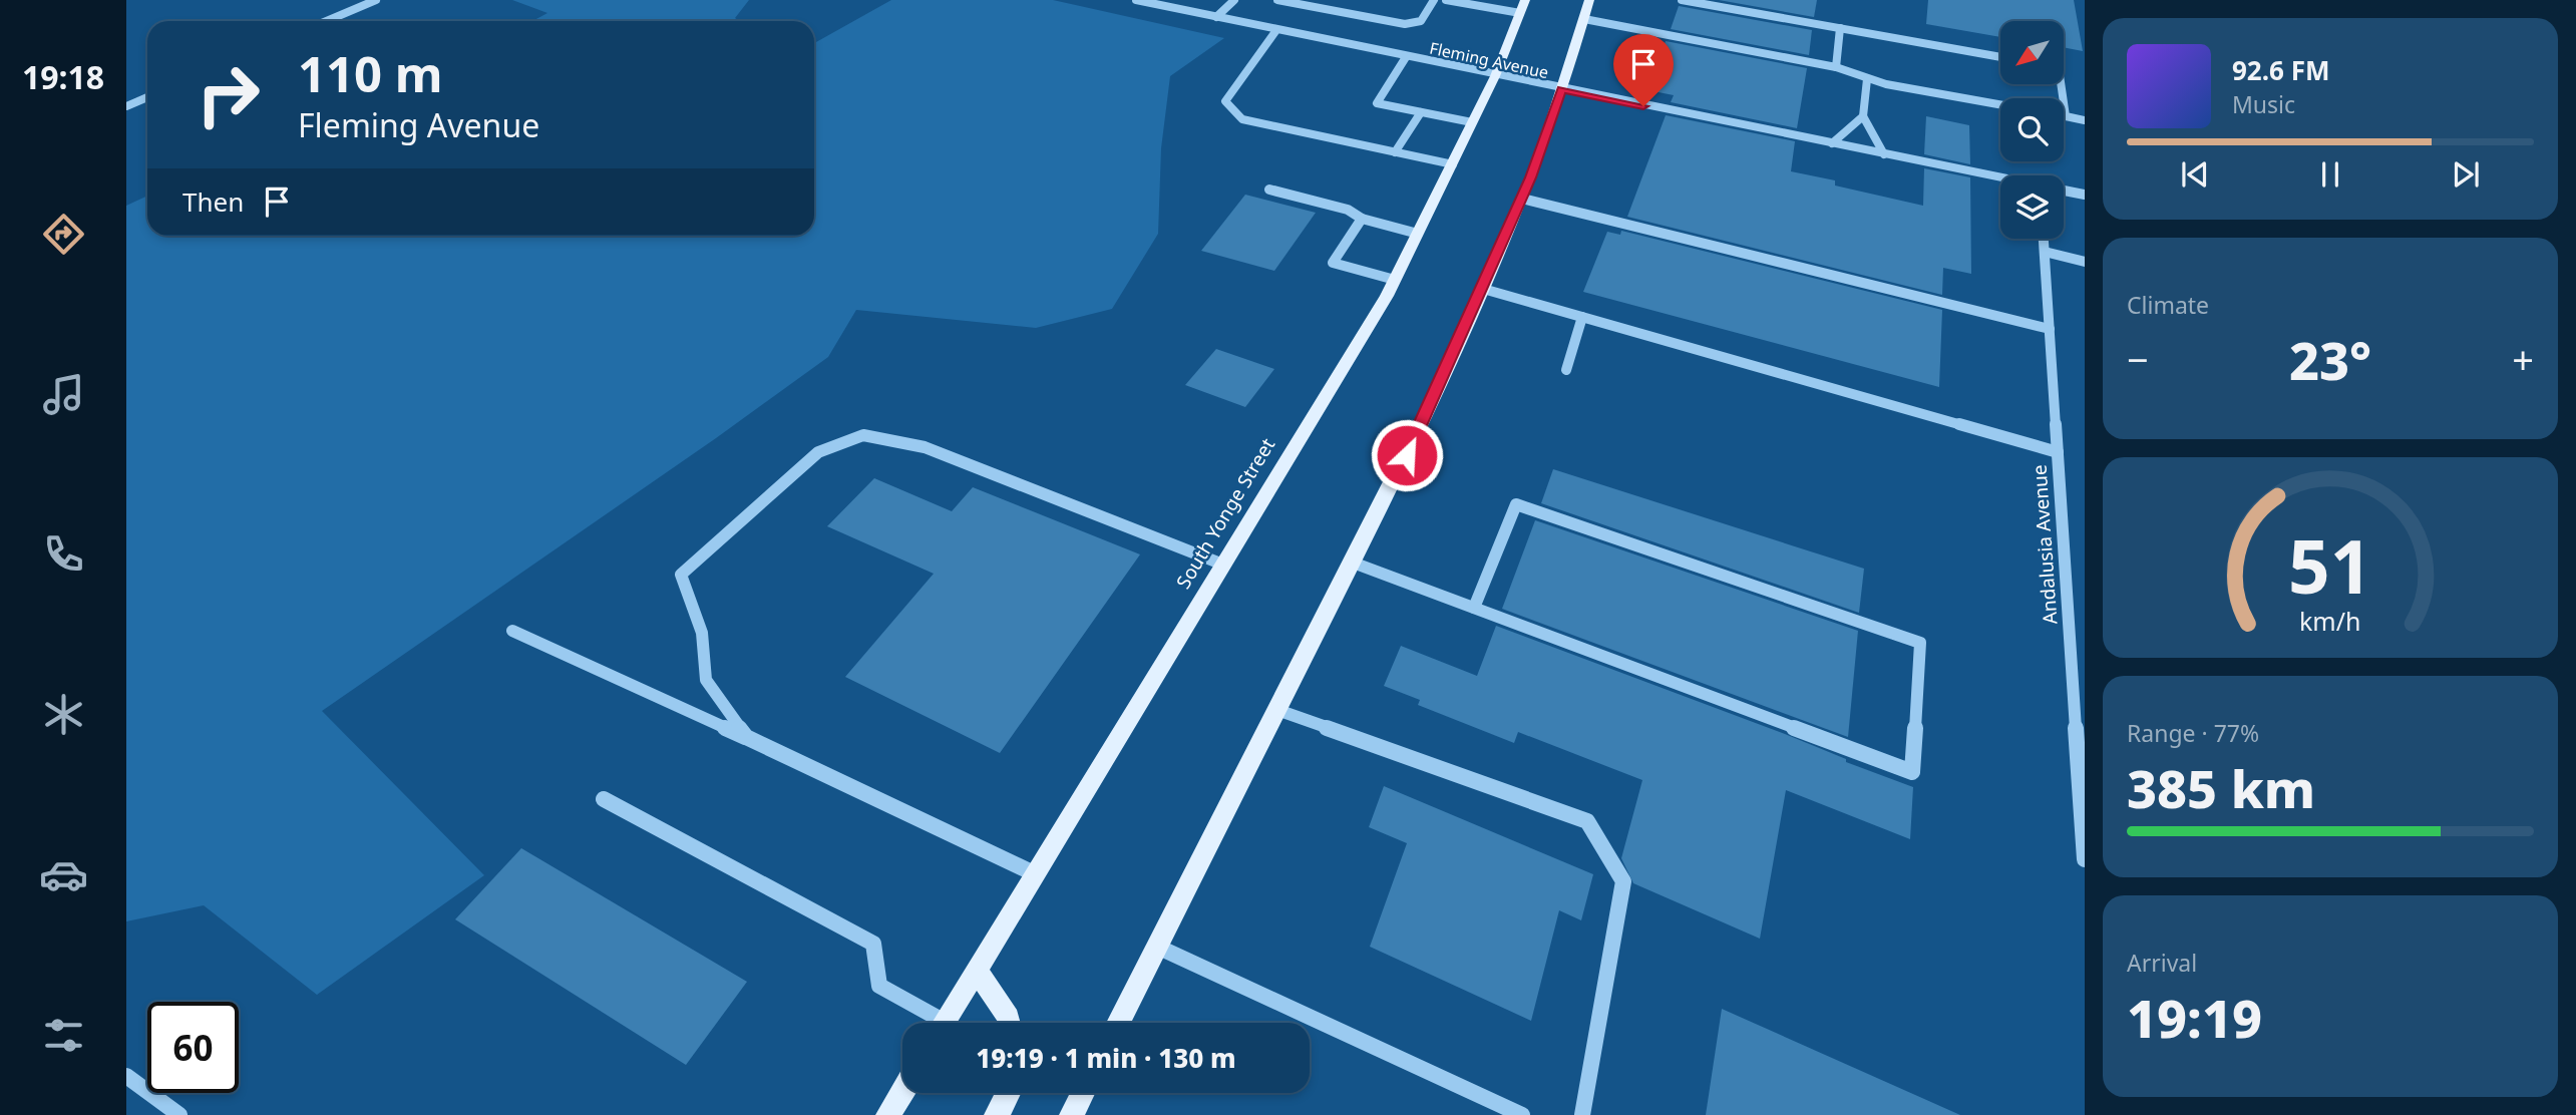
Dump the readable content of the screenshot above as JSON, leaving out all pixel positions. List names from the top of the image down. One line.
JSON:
{"streets":{"main road":["South Yonge Street"],"street":["Fleming Avenue","Andalusia Avenue"]},"crossings":[["Fleming Avenue","South Yonge Street"]],"north":"bottom left","page":{"tabs":"19:18","turn":["110 m","Fleming Avenue"],"song":["92.6 FM","Music"],"then":"Then","tile":["Climate",["Range · 77%","385 km"],["Arrival","19:19"]],"heat":["−","23°","+"],"limit":"60","trip":"19:19 · 1 min · 130 m","gauge":["51","km/h"]}}
